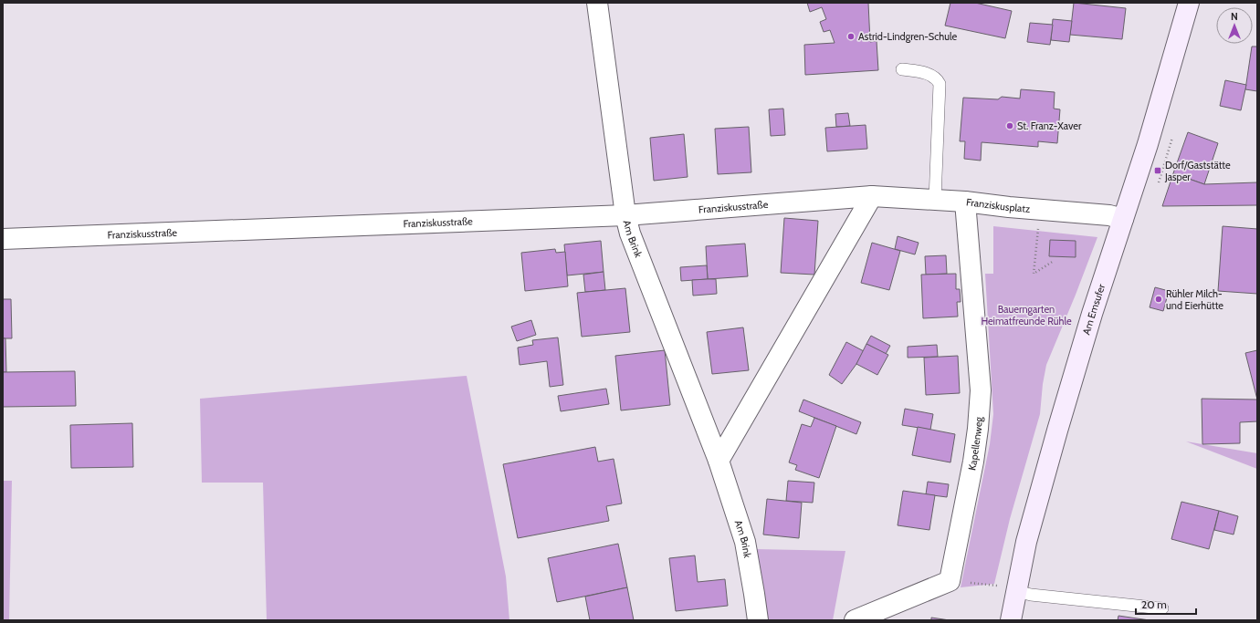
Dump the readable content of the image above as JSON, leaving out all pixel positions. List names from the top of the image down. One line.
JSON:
{"streets":{"main road":["Am Emsufer"],"street":["Franziskusplatz","Franziskusstraße","Am Brink","Kapellenweg"]},"crossings":[["Franziskusplatz","Franziskusstraße"],["Franziskusplatz","Am Emsufer"],["Franziskusplatz","Kapellenweg"],["Franziskusstraße","Am Brink"]],"parks":["Bauerngarten Heimatfreunde Rühle"],"places":{"other":["Astrid-Lindgren-Schule","St. Franz-Xaver","Rühler Milch- und Eierhütte"],"transit":["Dorf/Gaststätte Jasper"]},"scale_bar":"20 m","north":"top"}
